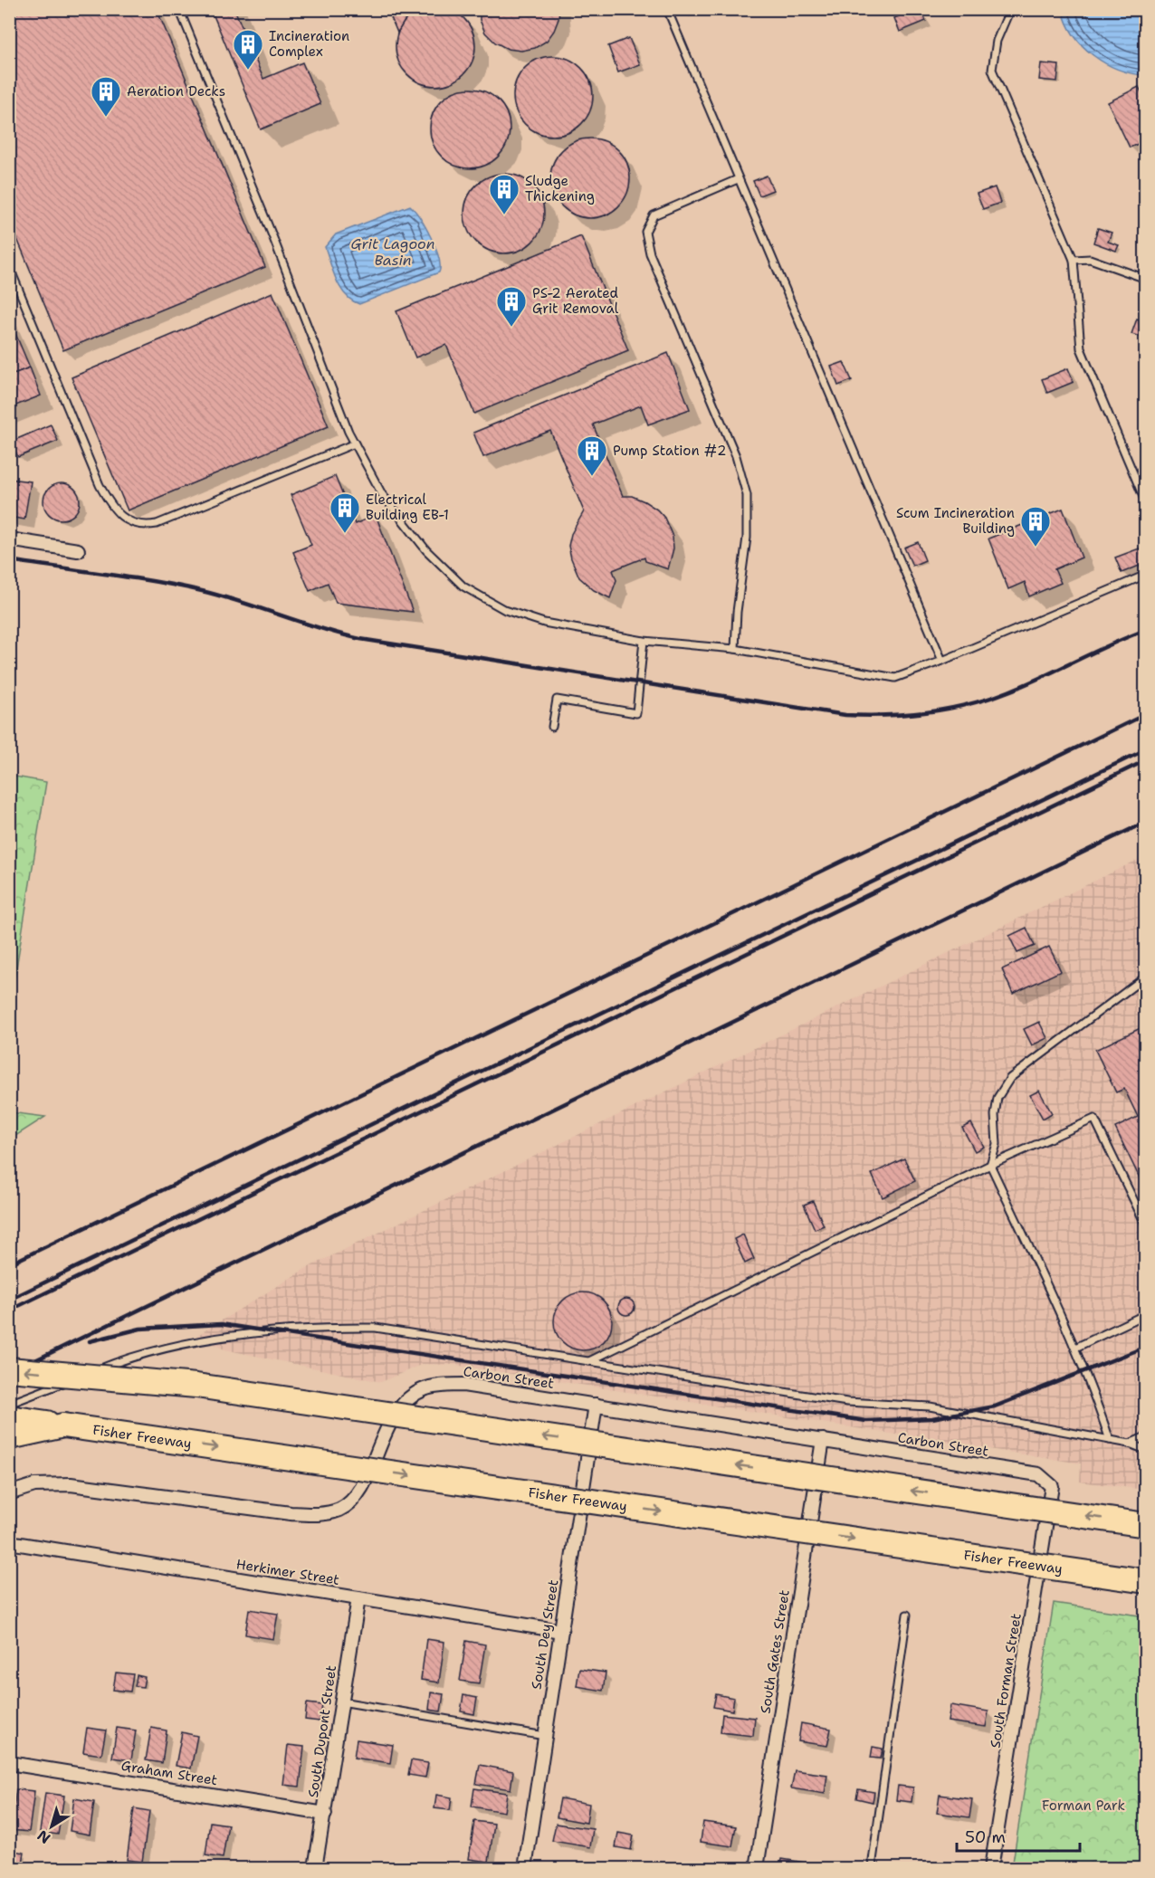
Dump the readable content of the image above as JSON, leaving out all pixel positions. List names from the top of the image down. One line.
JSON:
{"streets":{"highway":["Fisher Freeway"],"street":["Carbon Street","Herkimer Street","South Dey Street","South Gates Street","South Forman Street","South Dupont Street","Graham Street"]},"crossings":[["Carbon Street","South Dey Street"],["Carbon Street","South Gates Street"],["Carbon Street","South Forman Street"],["Herkimer Street","South Dey Street"],["Herkimer Street","South Dupont Street"],["South Dupont Street","Graham Street"]],"water":["Grit Lagoon Basin"],"parks":["Forman Park"],"places":{"building":["Incineration Complex","Aeration Decks","Sludge Thickening","PS-2 Aerated Grit Removal","Pump Station #2","Electrical Building EB-1","Scum Incineration Building"]},"scale_bar":"50 m","north":"bottom left"}
